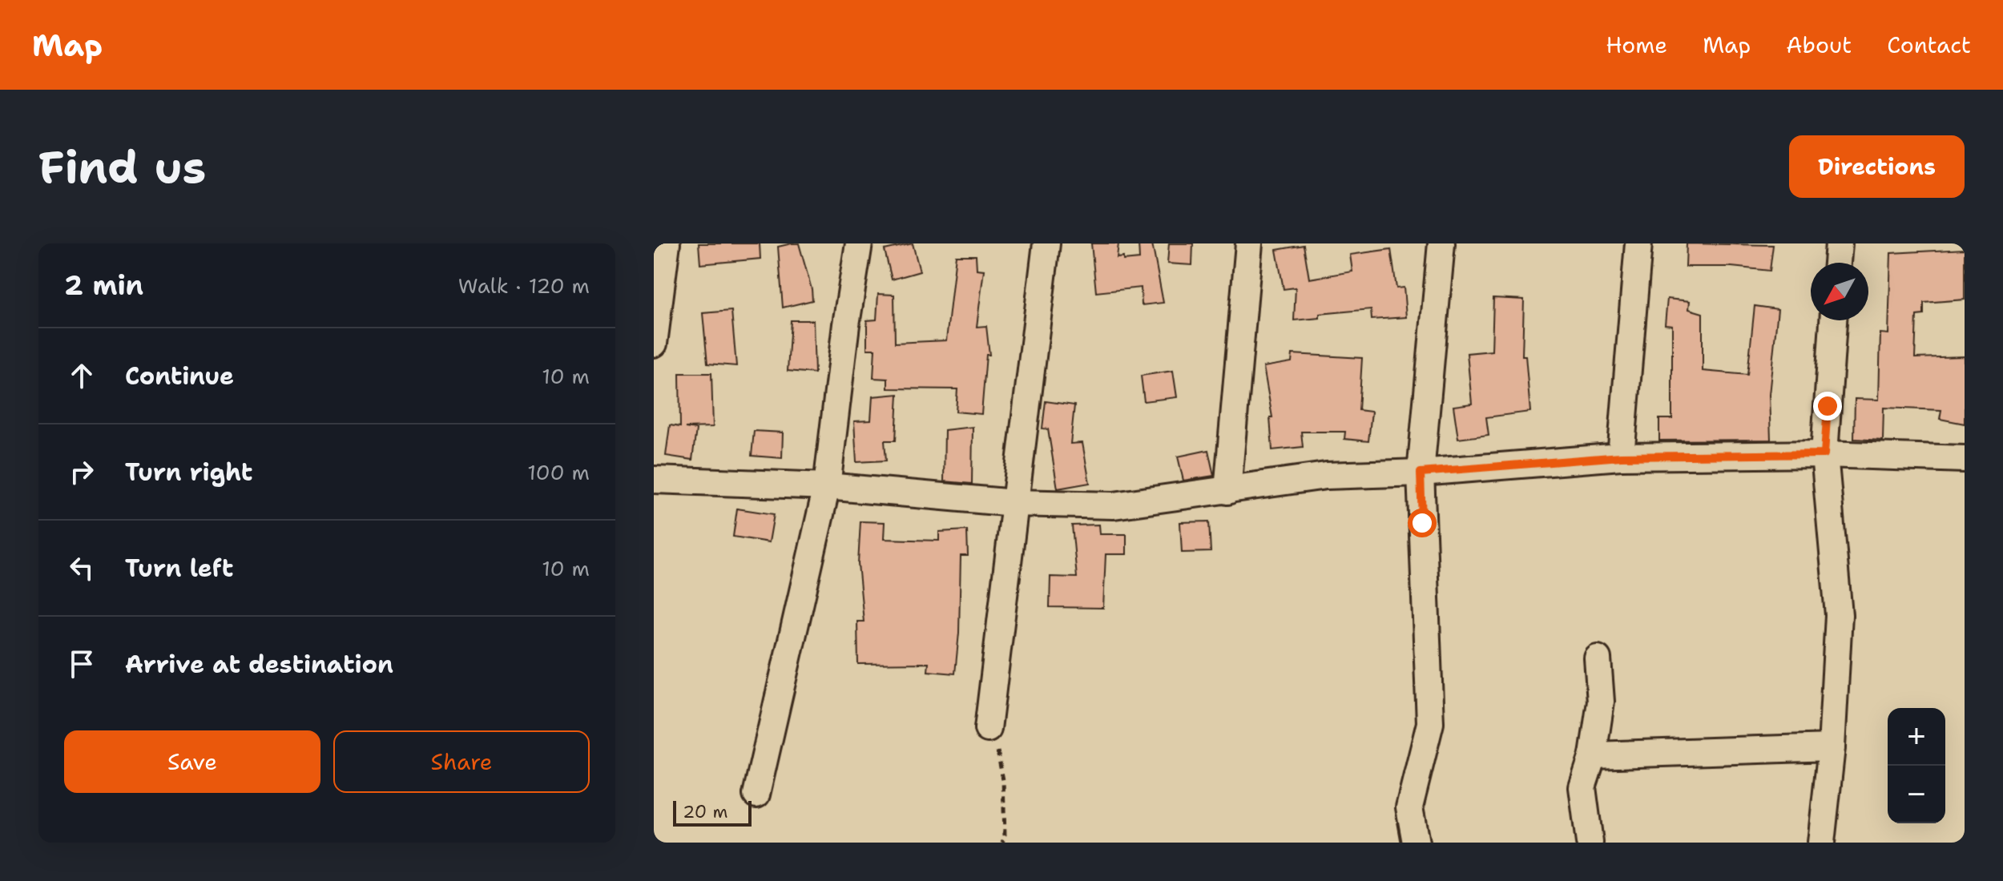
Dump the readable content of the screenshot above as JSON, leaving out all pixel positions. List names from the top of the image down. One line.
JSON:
{"scale_bar":"20 m","north":"bottom left","page":{"header":"Map","nav":["Home","Map","About","Contact"],"buttons":["Directions",["Save","Share"]],"title":"Find us","heading":["2 min","Walk · 120 m"],"list":[["Continue","10 m"],["Turn right","100 m"],["Turn left","10 m"],"Arrive at destination"],"map_buttons":["+","−"],"scale":"20 m"}}
